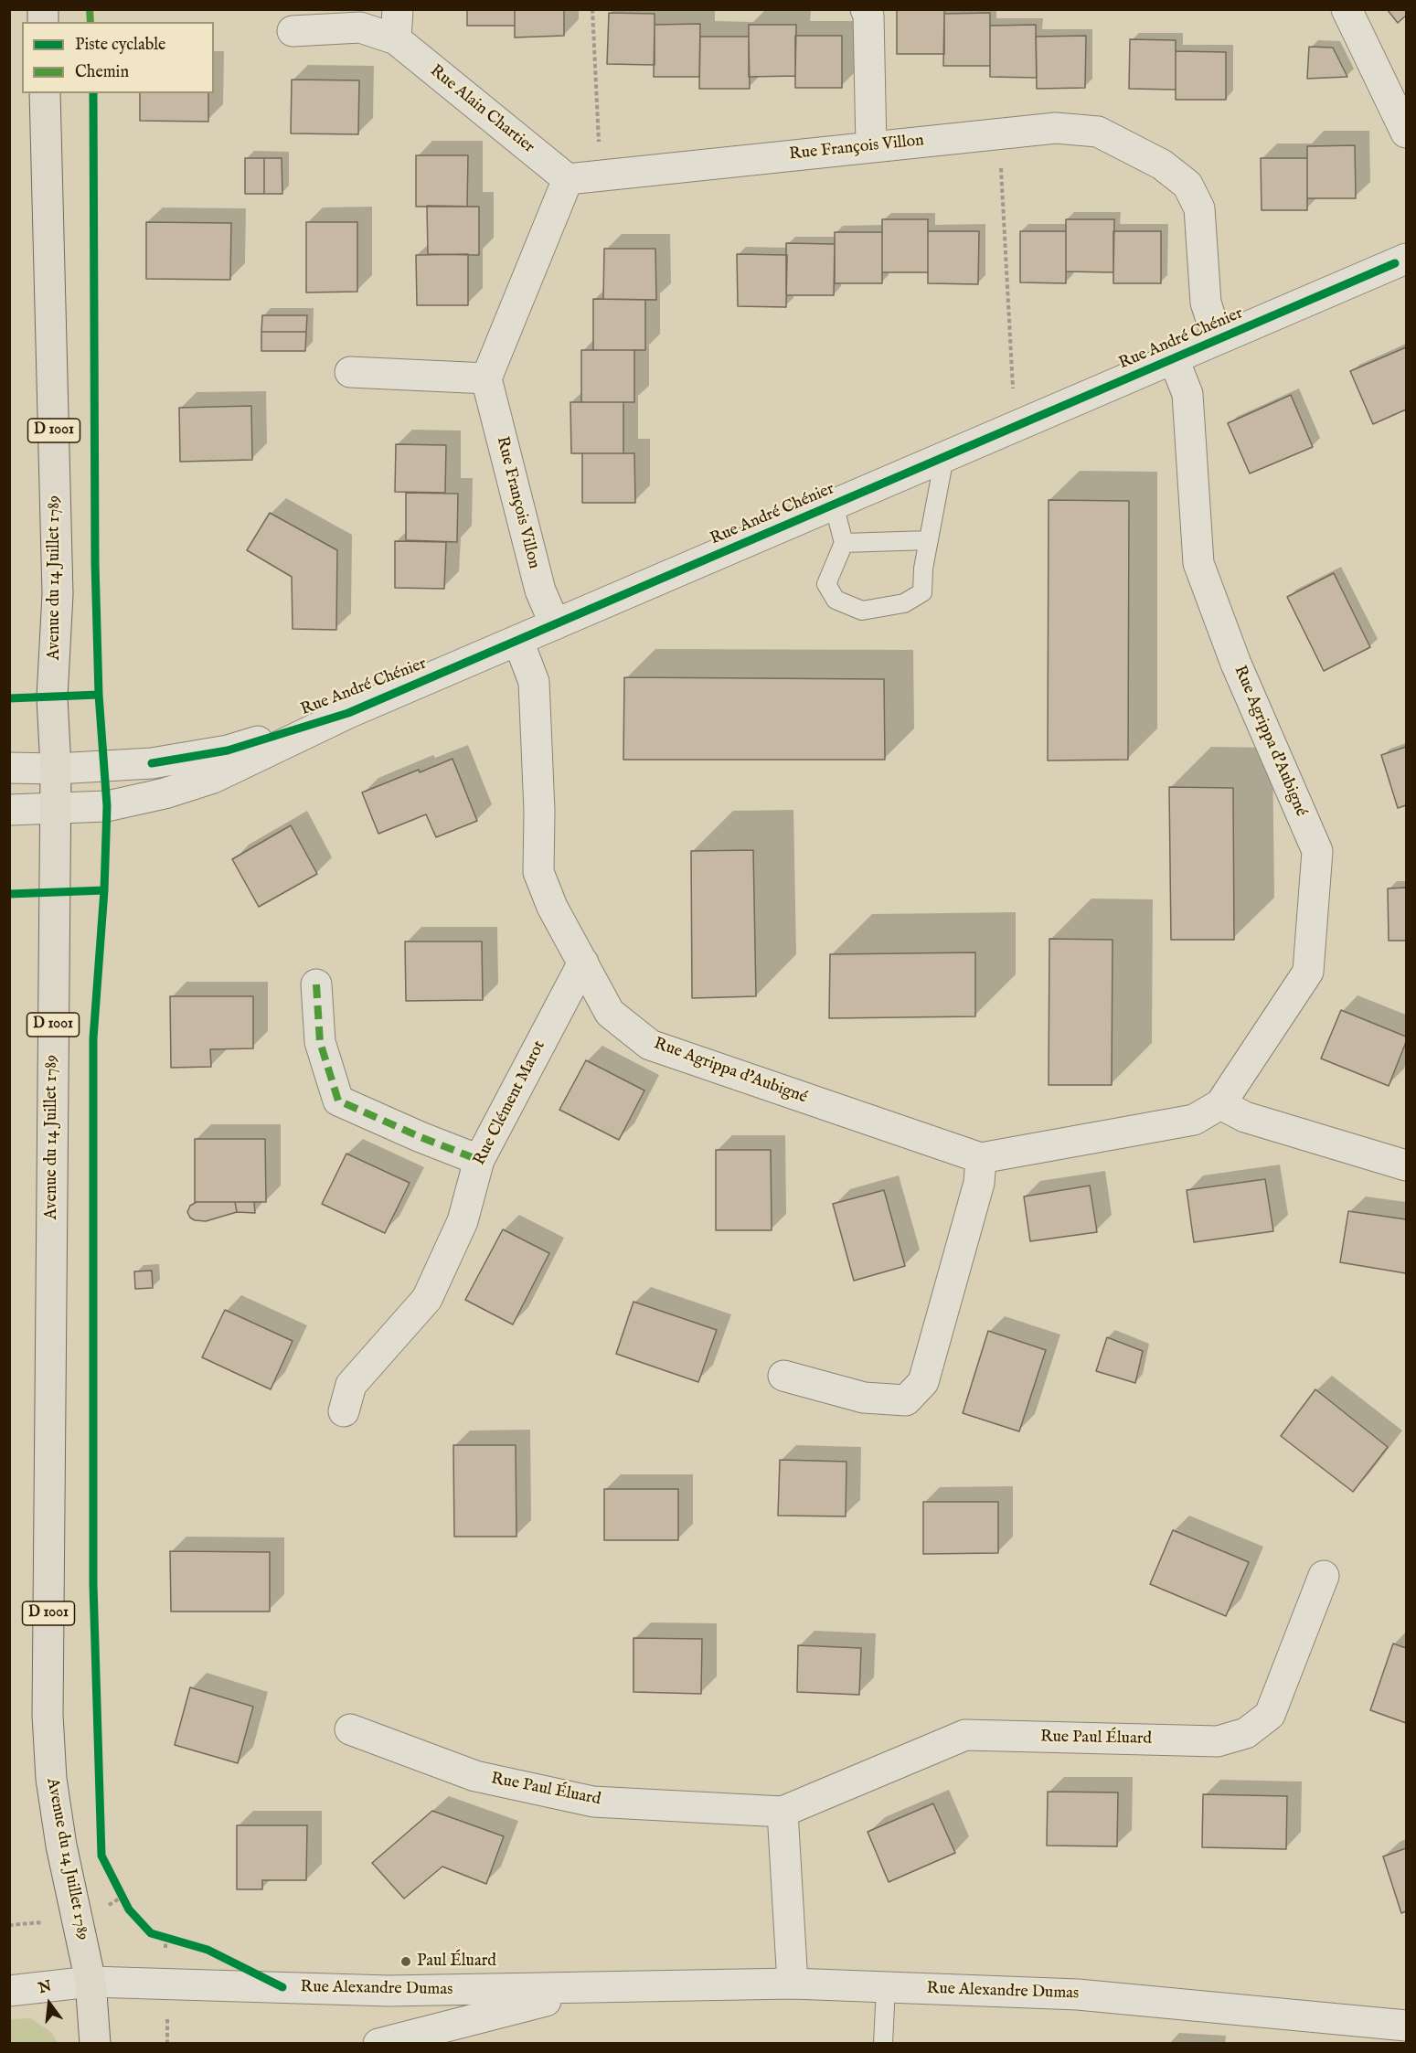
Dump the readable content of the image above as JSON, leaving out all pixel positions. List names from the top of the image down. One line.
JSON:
{"streets":{"main road":["D 1001","Avenue du 14 Juillet 1789"],"street":["Rue Alain Chartier","Rue François Villon","Rue André Chénier","Rue Agrippa d'Aubigné","Rue Clément Marot","Rue Paul Éluard","Rue Alexandre Dumas"]},"crossings":[["Rue Alain Chartier","Rue François Villon"],["Rue François Villon","Rue André Chénier"],["Rue André Chénier","Avenue du 14 Juillet 1789"],["Rue André Chénier","Rue Agrippa d'Aubigné"],["D 1001","Avenue du 14 Juillet 1789"],["D 1001","Rue Alexandre Dumas"],["Avenue du 14 Juillet 1789","Rue Alexandre Dumas"],["Rue Agrippa d'Aubigné","Rue Clément Marot"]],"places":["Paul Éluard"],"legend":["Piste cyclable","Chemin"],"north":"top"}
